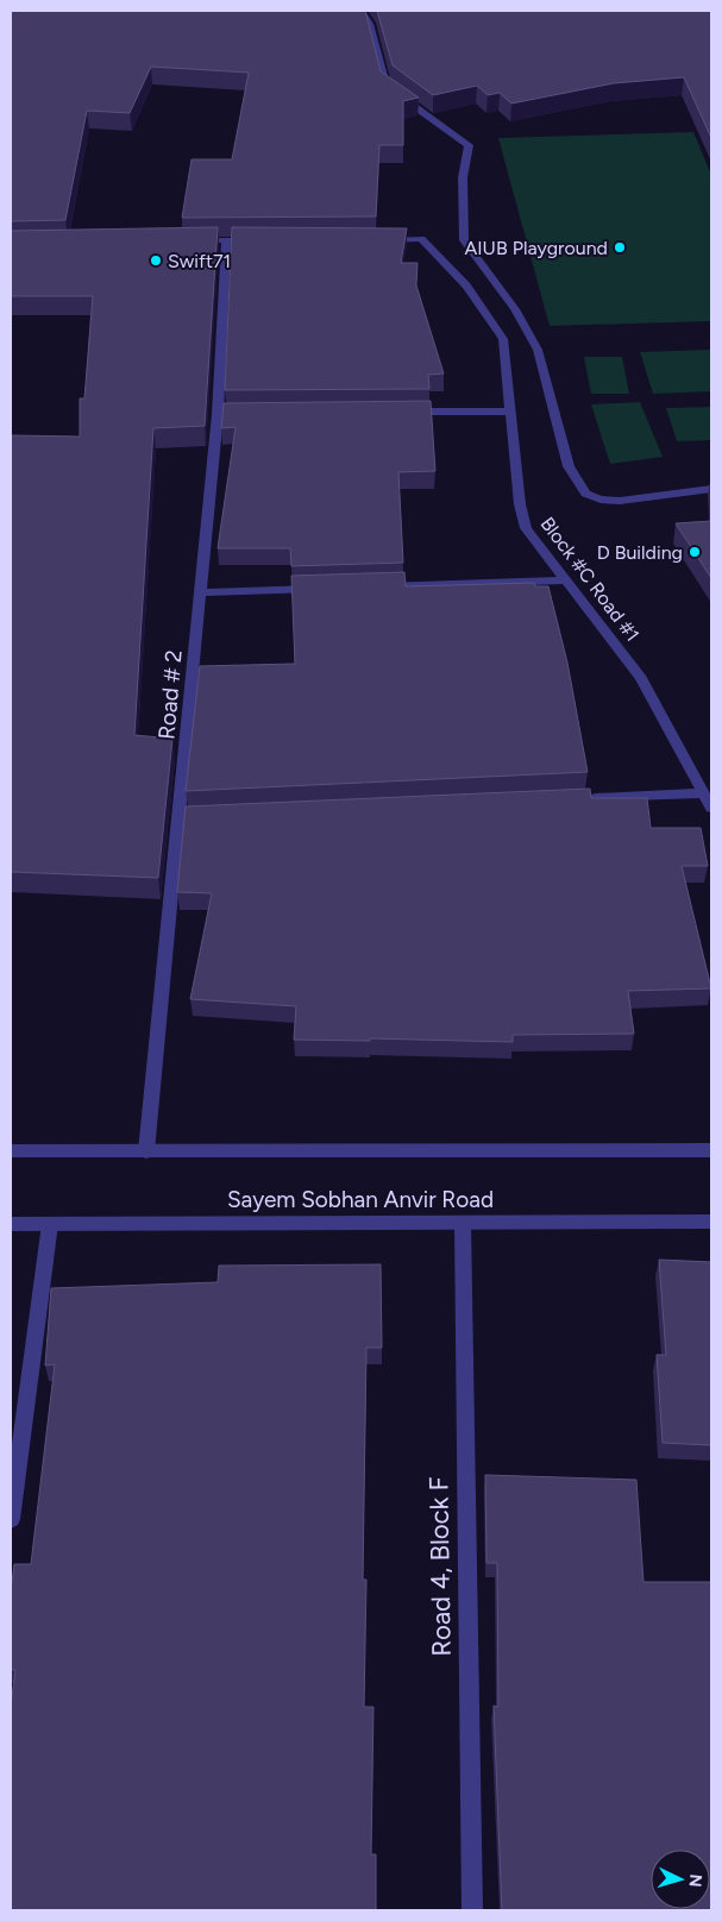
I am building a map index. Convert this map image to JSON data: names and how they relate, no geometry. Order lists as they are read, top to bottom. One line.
{"streets":{"street":["Block #C Road #1","Road # 2","Sayem Sobhan Anvir Road","Road 4, Block F"]},"crossings":[["Sayem Sobhan Anvir Road","Road 4, Block F"]],"places":["AIUB Playground","Swift71","D Building"],"north":"right"}
